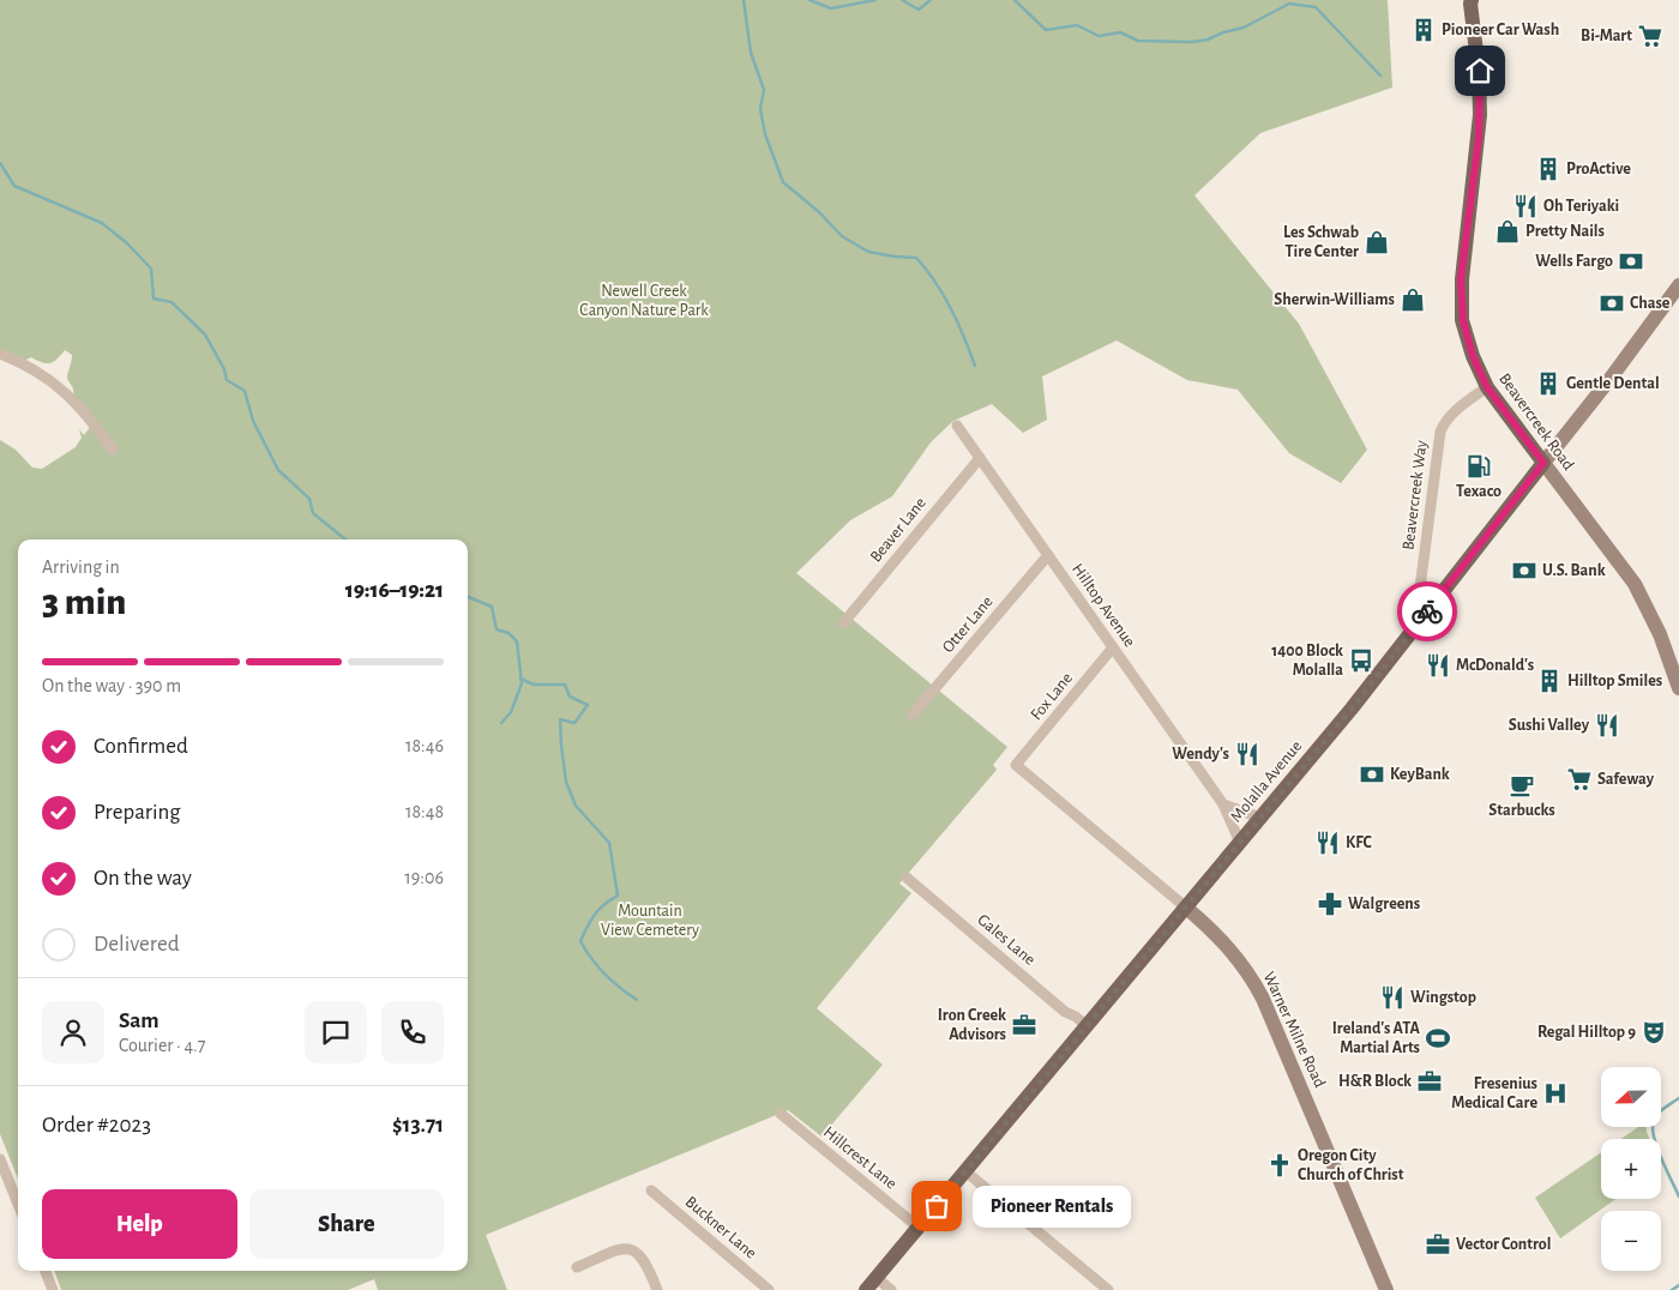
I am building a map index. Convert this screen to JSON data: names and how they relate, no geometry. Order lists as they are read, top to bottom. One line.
{"streets":{"main road":["Beavercreek Road","Molalla Avenue","Warner Milne Road"],"street":["Beavercreek Way","Beaver Lane","Hilltop Avenue","Otter Lane","Fox Lane","Gales Lane","Hillcrest Lane","Buckner Lane"]},"crossings":[["Beavercreek Road","Beavercreek Way"],["Beavercreek Road","Molalla Avenue"],["Beavercreek Way","Molalla Avenue"],["Beaver Lane","Hilltop Avenue"],["Hilltop Avenue","Otter Lane"],["Hilltop Avenue","Fox Lane"],["Hilltop Avenue","Molalla Avenue"],["Fox Lane","Warner Milne Road"],["Molalla Avenue","Gales Lane"],["Molalla Avenue","Warner Milne Road"],["Molalla Avenue","Hillcrest Lane"]],"parks":["Newell Creek Canyon Nature Park","Mountain View Cemetery"],"places":{"building":["Pioneer Car Wash","ProActive","Gentle Dental","Hilltop Smiles"],"supermarket":["Bi-Mart","Safeway"],"restaurant":["Oh Teriyaki","McDonald's","Sushi Valley","Wendy's","KFC","Wingstop"],"shop":["Pretty Nails","Les Schwab Tire Center","Sherwin-Williams"],"bank":["Wells Fargo","Chase","U.S. Bank","KeyBank"],"fuel station":["Texaco"],"bus stop":["1400 Block Molalla"],"cafe":["Starbucks"],"pharmacy":["Walgreens"],"office":["Iron Creek Advisors","H&R Block","Vector Control"],"theatre":["Regal Hilltop 9"],"sports":["Ireland's ATA Martial Arts"],"hospital":["Fresenius Medical Care"],"church":["Oregon City Church of Christ"],"other":["Pioneer Rentals"]},"north":"left","page":{"heading":["3 min","Arriving in","19:16–19:21"],"panel":["Sam","Courier · 4.7","Order #2023","$13.71"],"bar":"On the way · 390 m","list":[["Confirmed","18:46"],["Preparing","18:48"],["On the way","19:06"],"Delivered"],"map_buttons":["+","−"],"buttons":["Help","Share"],"bubble":"Pioneer Rentals"}}
